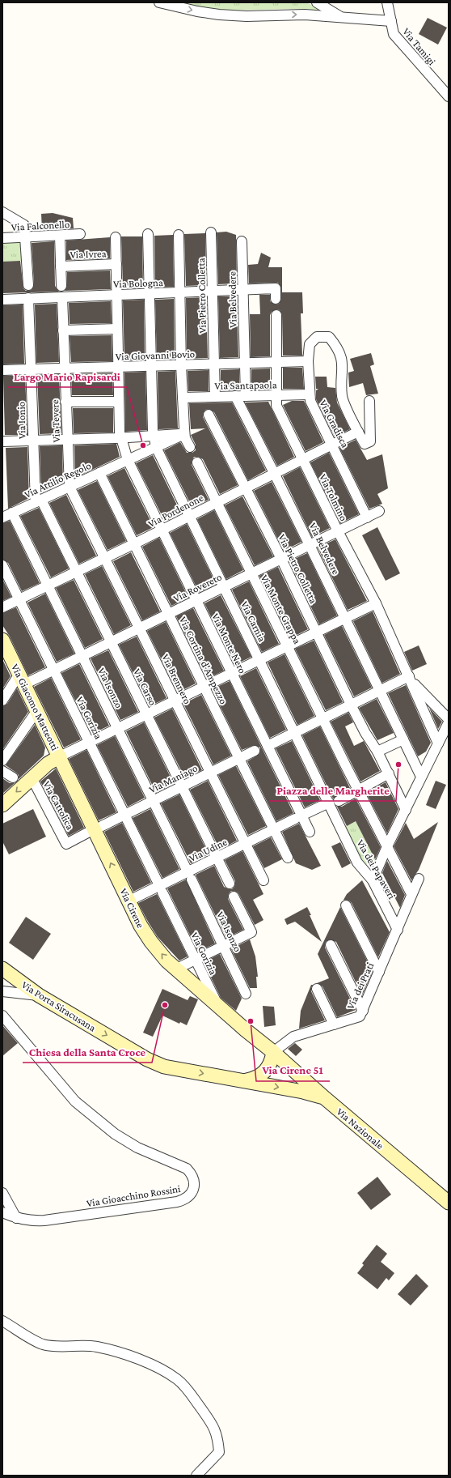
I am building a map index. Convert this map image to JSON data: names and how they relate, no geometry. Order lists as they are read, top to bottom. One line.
{"streets":{"main road":["Via Giacomo Matteotti","Via Cirene","Via Porta Siracusana","Via Nazionale"],"street":["Via Tamigi","Via Falconello","Via Ivrea","Via Bologna","Via Pietro Colletta","Via Belvedere","Via Giovanni Bovio","Via Santapaola","Via Ionio","Via Tevere","Via Gradisca","Via Attilio Regolo","Via Tolmino","Via Pordenone","Via Rovereto","Via Monte Grappa","Via Carnia","Via Monte Nero","Via Cortina d'Ampezzo","Via Brennero","Via Carso","Via Isonzo","Via Gorizia","Via Maniago","Via Cattolica","Via Udine","Via dei Papaveri","Via dei Prati","Via Gioacchino Rossini"]},"crossings":[["Via Ivrea","Via Monte Nero"],["Via Bologna","Via Pietro Colletta"],["Via Bologna","Via Belvedere"],["Via Bologna","Via Ionio"],["Via Bologna","Via Tevere"],["Via Bologna","Via Carnia"],["Via Bologna","Via Monte Nero"],["Via Pietro Colletta","Via Giovanni Bovio"],["Via Pietro Colletta","Via Santapaola"],["Via Pietro Colletta","Via Pordenone"],["Via Pietro Colletta","Via Rovereto"],["Via Pietro Colletta","Via Udine"],["Via Belvedere","Via Giovanni Bovio"],["Via Belvedere","Via Santapaola"],["Via Belvedere","Via Pordenone"],["Via Belvedere","Via Rovereto"],["Via Giovanni Bovio","Via Ionio"],["Via Giovanni Bovio","Via Tevere"],["Via Giovanni Bovio","Via Gradisca"],["Via Giovanni Bovio","Via Tolmino"],["Via Giovanni Bovio","Via Carnia"],["Via Giovanni Bovio","Via Monte Nero"],["Via Santapaola","Via Gradisca"],["Via Santapaola","Via Tolmino"],["Via Ionio","Via Attilio Regolo"],["Via Ionio","Via Carso"],["Via Tevere","Via Attilio Regolo"],["Via Tevere","Via Brennero"],["Via Gradisca","Via Pordenone"],["Via Gradisca","Via Rovereto"],["Via Attilio Regolo","Via Carnia"],["Via Attilio Regolo","Via Monte Nero"],["Via Attilio Regolo","Via Cortina d'Ampezzo"],["Via Attilio Regolo","Via Brennero"],["Via Attilio Regolo","Via Carso"],["Via Attilio Regolo","Via Isonzo"],["Via Tolmino","Via Pordenone"],["Via Tolmino","Via Rovereto"],["Via Pordenone","Via Monte Grappa"],["Via Pordenone","Via Carnia"],["Via Pordenone","Via Monte Nero"],["Via Pordenone","Via Cortina d'Ampezzo"],["Via Pordenone","Via Brennero"],["Via Pordenone","Via Carso"],["Via Pordenone","Via Isonzo"],["Via Pordenone","Via Gorizia"],["Via Rovereto","Via Monte Grappa"],["Via Rovereto","Via Carnia"],["Via Rovereto","Via Monte Nero"],["Via Rovereto","Via Cortina d'Ampezzo"],["Via Rovereto","Via Brennero"],["Via Rovereto","Via Carso"],["Via Rovereto","Via Isonzo"],["Via Rovereto","Via Giacomo Matteotti"],["Via Rovereto","Via Gorizia"],["Via Monte Grappa","Via Udine"],["Via Monte Grappa","Via dei Prati"],["Via Carnia","Via Udine"],["Via Carnia","Via dei Papaveri"],["Via Monte Nero","Via Udine"],["Via Cortina d'Ampezzo","Via Maniago"],["Via Cortina d'Ampezzo","Via Udine"],["Via Brennero","Via Maniago"],["Via Brennero","Via Udine"],["Via Carso","Via Maniago"],["Via Carso","Via Udine"],["Via Isonzo","Via Maniago"],["Via Isonzo","Via Udine"],["Via Giacomo Matteotti","Via Cirene"],["Via Gorizia","Via Maniago"],["Via Gorizia","Via Cirene"],["Via Maniago","Via Cattolica"],["Via Maniago","Via Cirene"],["Via Udine","Via dei Papaveri"],["Via Udine","Via Cirene"],["Via dei Papaveri","Via dei Prati"],["Via Cirene","Via dei Prati"],["Via Cirene","Via Nazionale"],["Via dei Prati","Via Nazionale"],["Via Porta Siracusana","Via Nazionale"]],"one_way":["Via Cirene","Via Porta Siracusana"],"places":["Largo Mario Rapisardi","Piazza delle Margherite","Chiesa della Santa Croce","Via Cirene 51"]}
